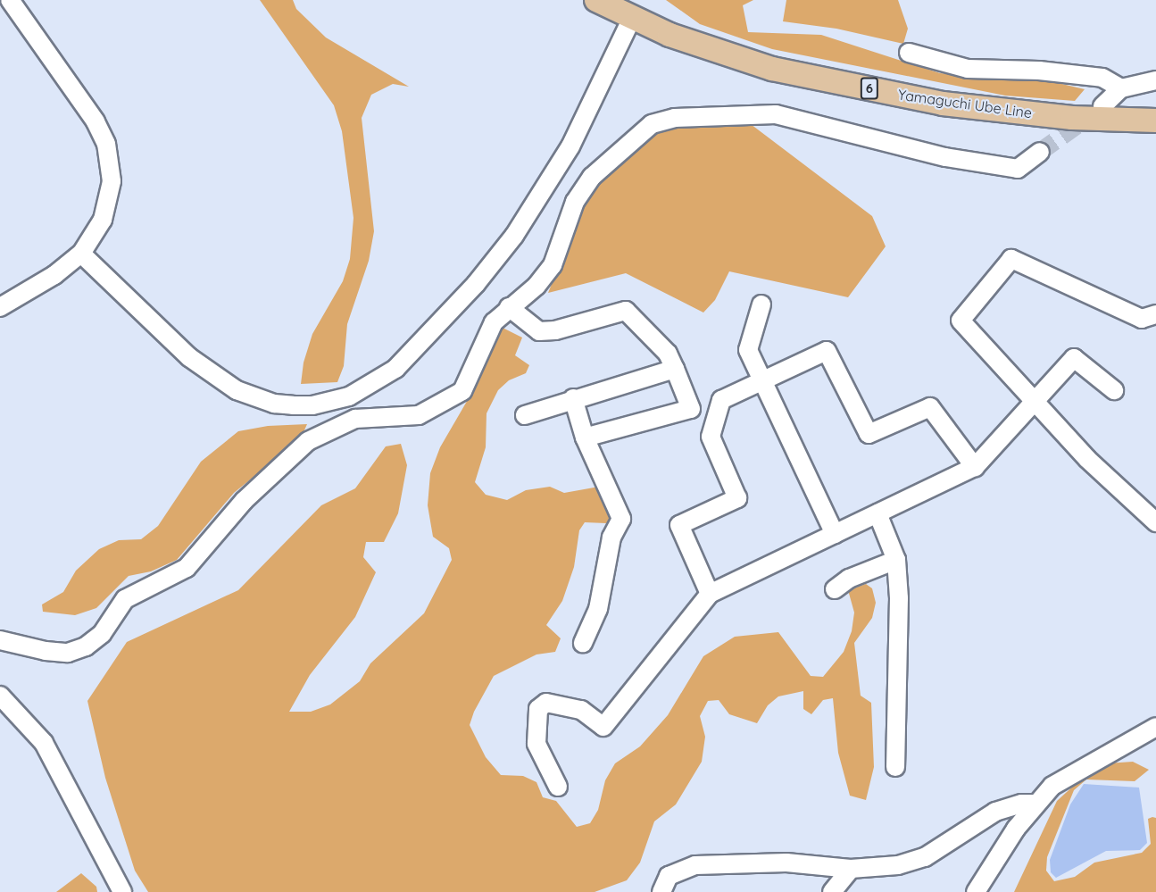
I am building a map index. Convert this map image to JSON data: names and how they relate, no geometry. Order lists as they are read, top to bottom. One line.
{"streets":{"main road":["6","Yamaguchi Ube Line"]}}
